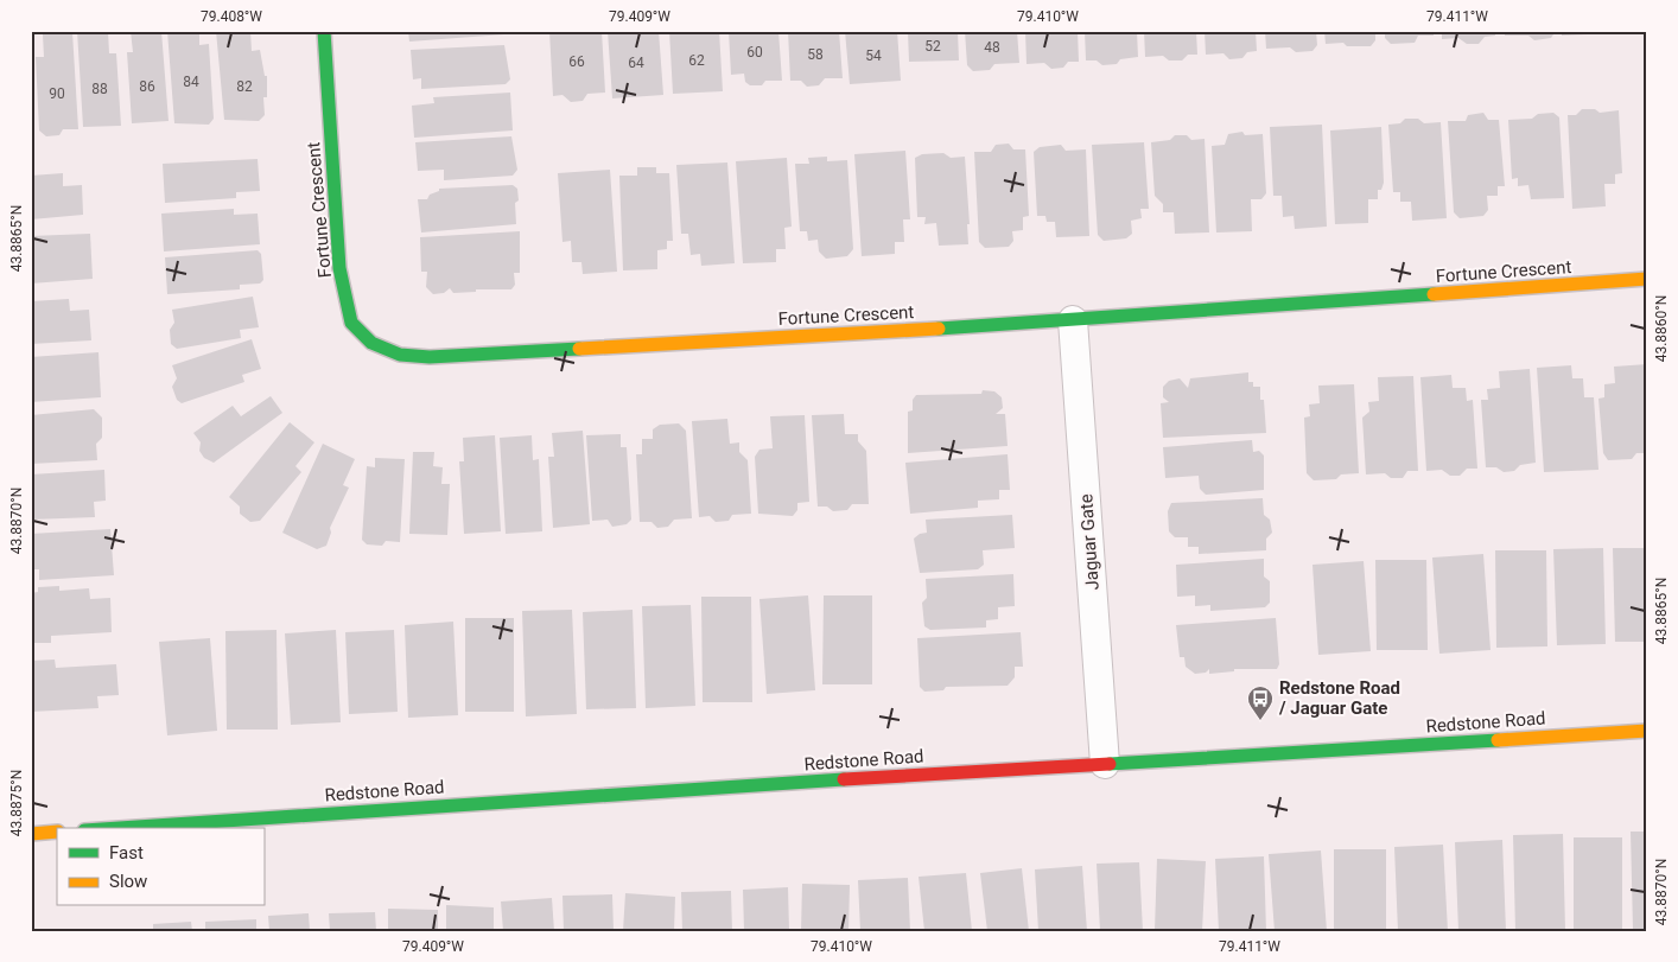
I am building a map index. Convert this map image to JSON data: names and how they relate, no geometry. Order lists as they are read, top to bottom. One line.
{"streets":{"street":["Fortune Crescent","Jaguar Gate","Redstone Road"]},"crossings":[["Fortune Crescent","Jaguar Gate"],["Jaguar Gate","Redstone Road"]],"places":{"bus stop":["Redstone Road / Jaguar Gate"]},"house_numbers":["52","48","60","58","54","62","66","64","84","86","82","88","90"],"legend":["Fast","Slow"],"coordinates":["79.408°W","79.409°W","79.410°W","79.411°W","43.8865°N","43.8860°N","43.8870°N","43.8875°N"]}
